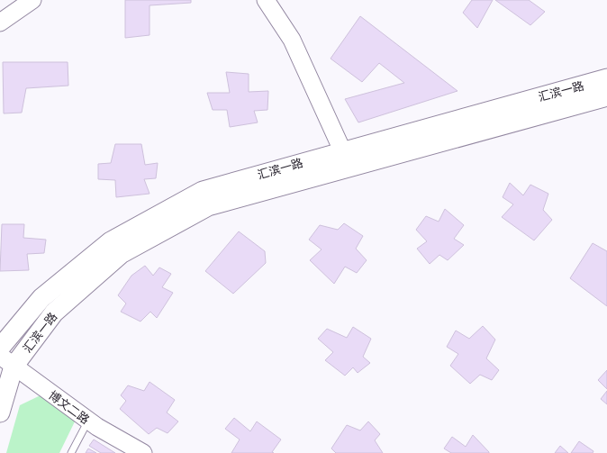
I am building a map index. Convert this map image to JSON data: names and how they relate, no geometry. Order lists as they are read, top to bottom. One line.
{"streets":{"main road":["汇滨一路"],"street":["博文二路"]},"crossings":[["汇滨一路","博文二路"]]}
